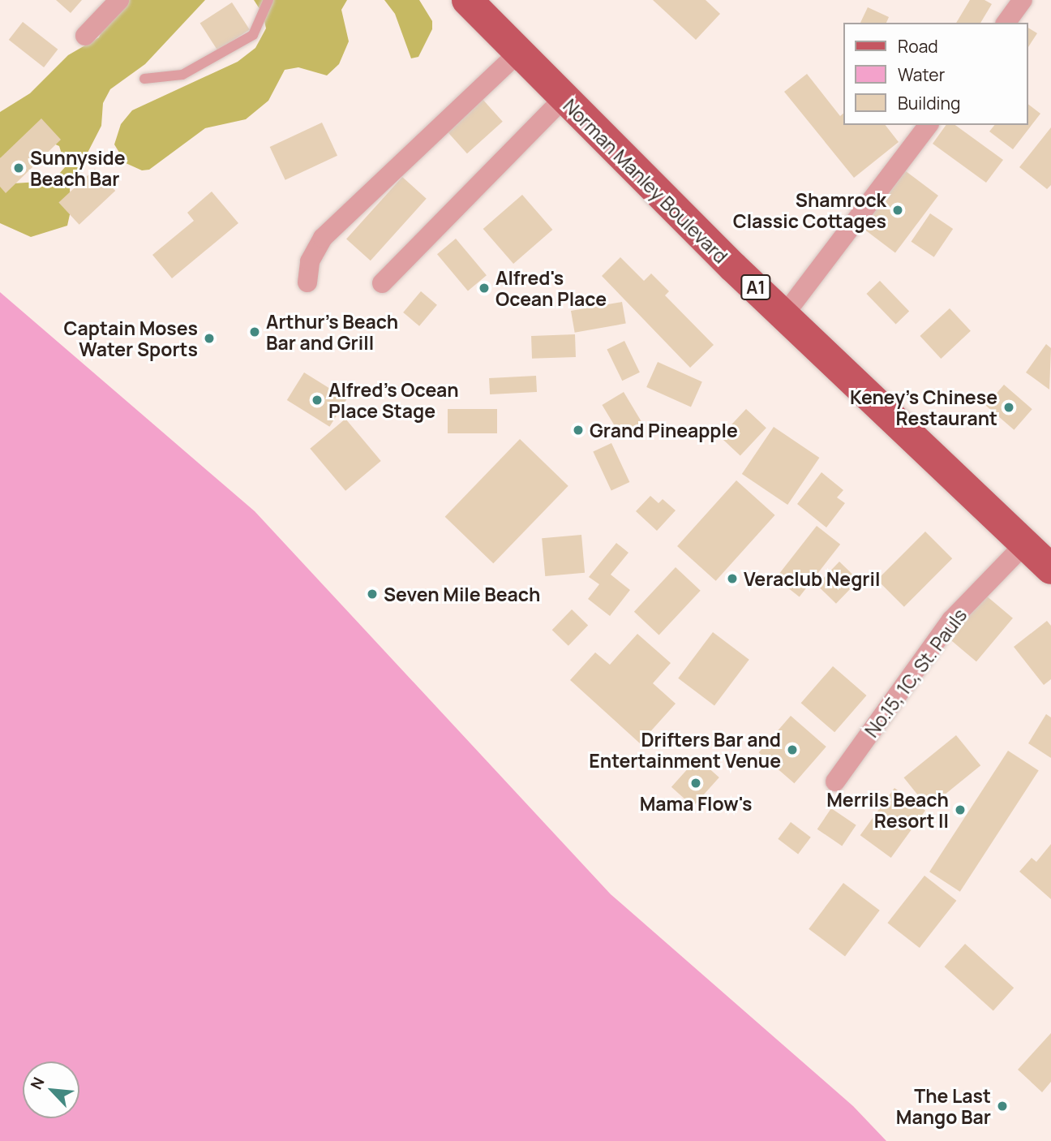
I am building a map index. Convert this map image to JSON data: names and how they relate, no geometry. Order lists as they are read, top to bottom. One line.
{"streets":{"main road":["Norman Manley Boulevard","A1"],"street":["No.15, 1C, St. Pauls"]},"crossings":[["Norman Manley Boulevard","No.15, 1C, St. Pauls"]],"places":["Sunnyside Beach Bar","Shamrock Classic Cottages","Alfred's Ocean Place","Arthur's Beach Bar and Grill","Captain Moses Water Sports","Alfred's Ocean Place Stage","Keney's Chinese Restaurant","Grand Pineapple","Veraclub Negril","Seven Mile Beach","Drifters Bar and Entertainment Venue","Mama Flow's","Merrils Beach Resort II","The Last Mango Bar"],"legend":["Road","Water","Building"],"north":"top left"}
